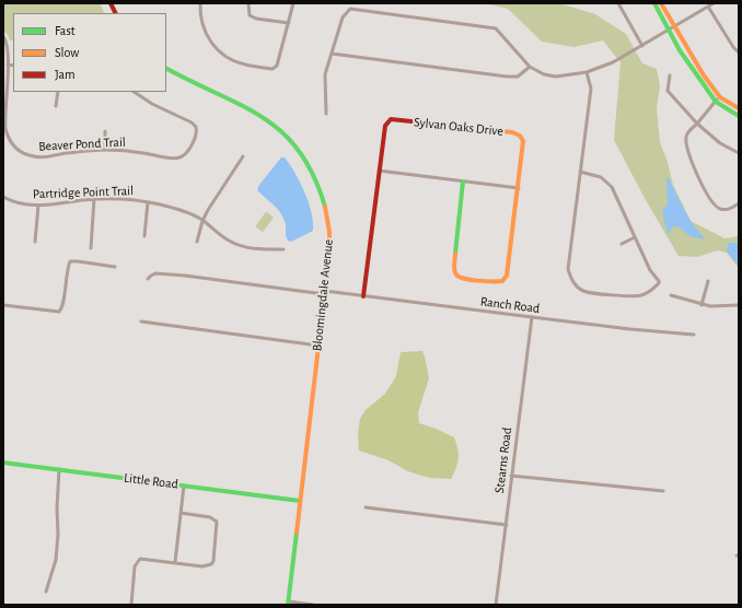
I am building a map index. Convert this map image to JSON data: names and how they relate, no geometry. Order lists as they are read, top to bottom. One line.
{"streets":{"street":["Sylvan Oaks Drive","Beaver Pond Trail","Partridge Point Trail","Bloomingdale Avenue","Ranch Road","Stearns Road","Little Road"]},"crossings":[["Sylvan Oaks Drive","Ranch Road"],["Bloomingdale Avenue","Ranch Road"],["Bloomingdale Avenue","Little Road"],["Ranch Road","Stearns Road"]],"legend":["Fast","Slow","Jam"]}
